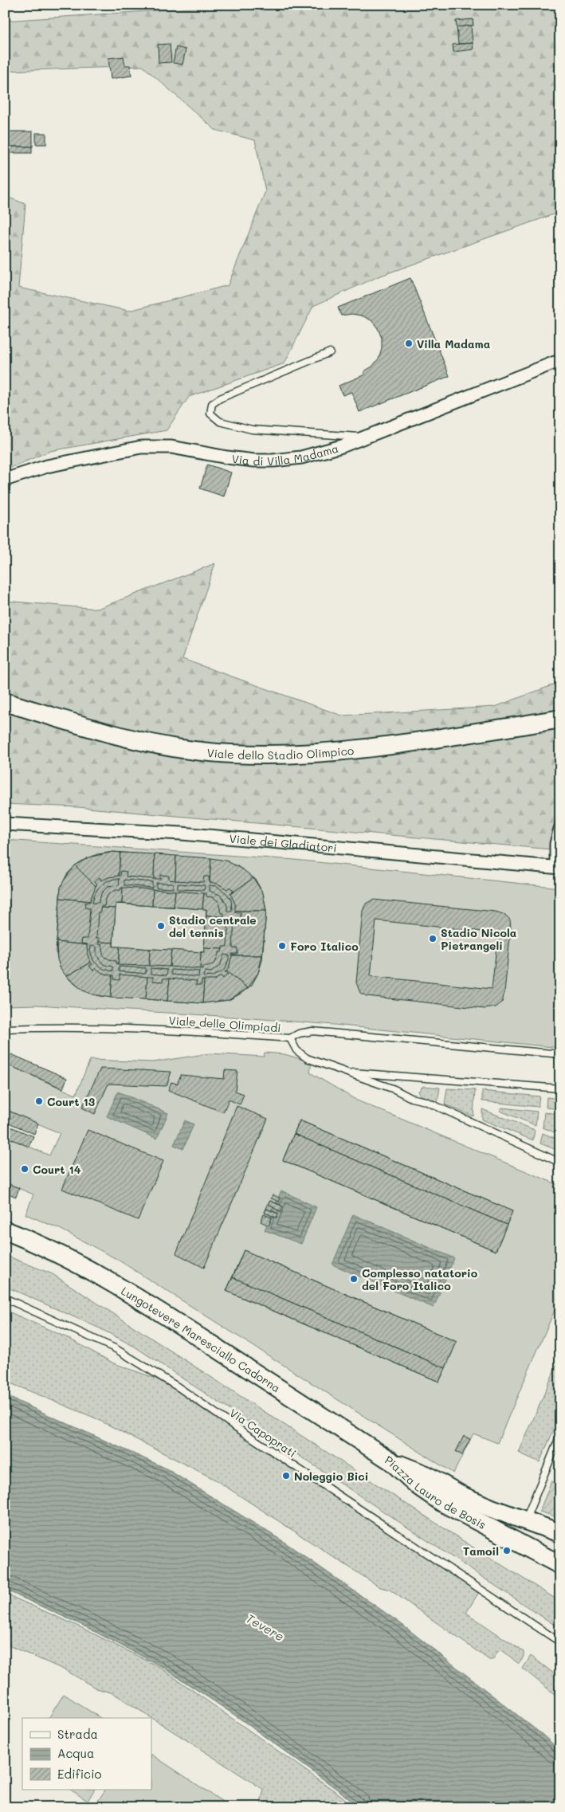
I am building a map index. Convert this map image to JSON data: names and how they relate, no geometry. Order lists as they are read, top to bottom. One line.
{"streets":{"main road":["Viale dello Stadio Olimpico","Lungotevere Maresciallo Cadorna","Piazza Lauro de Bosis"],"street":["Via di Villa Madama","Viale dei Gladiatori"],"lane":["Viale delle Olimpiadi","Via Capoprati"]},"crossings":[["Lungotevere Maresciallo Cadorna","Piazza Lauro de Bosis"]],"water":["Tevere"],"places":["Villa Madama","Stadio centrale del tennis","Stadio Nicola Pietrangeli","Foro Italico","Court 13","Court 14","Complesso natatorio del Foro Italico","Noleggio Bici","Tamoil"],"legend":["Strada","Acqua","Edificio"]}
